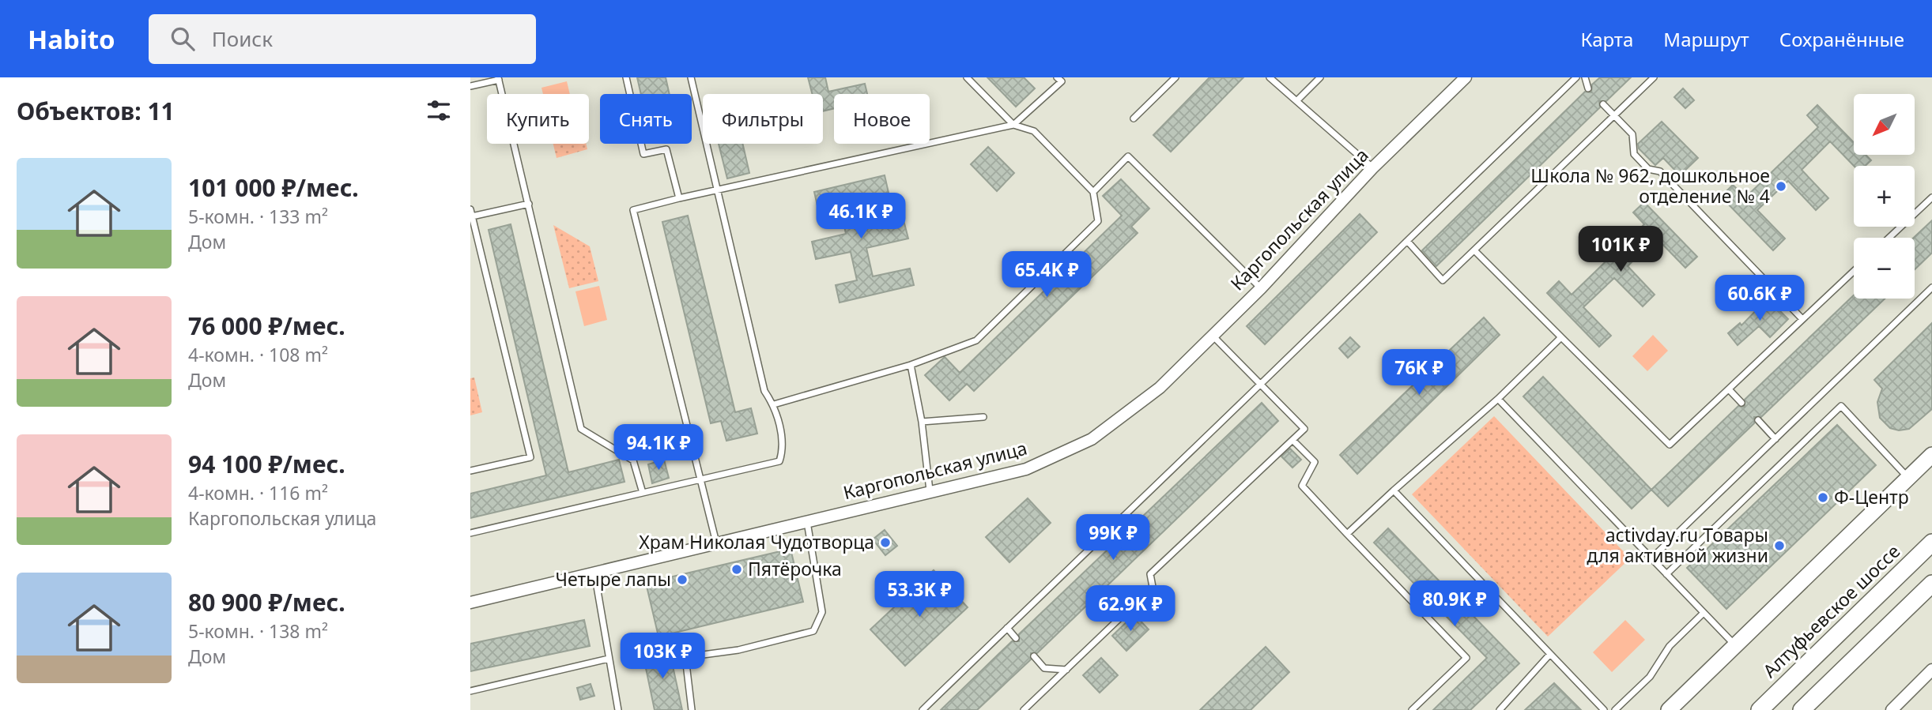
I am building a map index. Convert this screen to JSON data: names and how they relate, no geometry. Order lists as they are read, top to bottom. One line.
{"streets":{"main road":["Алтуфьевское шоссе"],"street":["Каргопольская улица"]},"places":["Школа № 962, дошкольное отделение № 4","Ф-Центр","Храм Николая Чудотворца","activday.ru Товары для активной жизни","Пятёрочка","Четыре лапы"],"north":"bottom left","page":{"header":"Habito","search":"Поиск","nav":["Карта","Маршрут","Сохранённые"],"heading":"Объектов: 11","map_buttons":["+","−"],"chip":["Купить","Снять","Фильтры","Новое"],"list":[{"name":"101 000 ₽/мес.","note":"5-комн. · 133 m² · Дом"},{"name":"76 000 ₽/мес.","note":"4-комн. · 108 m² · Дом"},{"name":"94 100 ₽/мес.","note":"4-комн. · 116 m² · Каргопольская улица"},{"name":"80 900 ₽/мес.","note":"5-комн. · 138 m² · Дом"}],"price":["46.1K ₽","101K ₽","65.4K ₽","60.6K ₽","76K ₽","94.1K ₽","99K ₽","53.3K ₽","80.9K ₽","62.9K ₽","103K ₽"]}}
